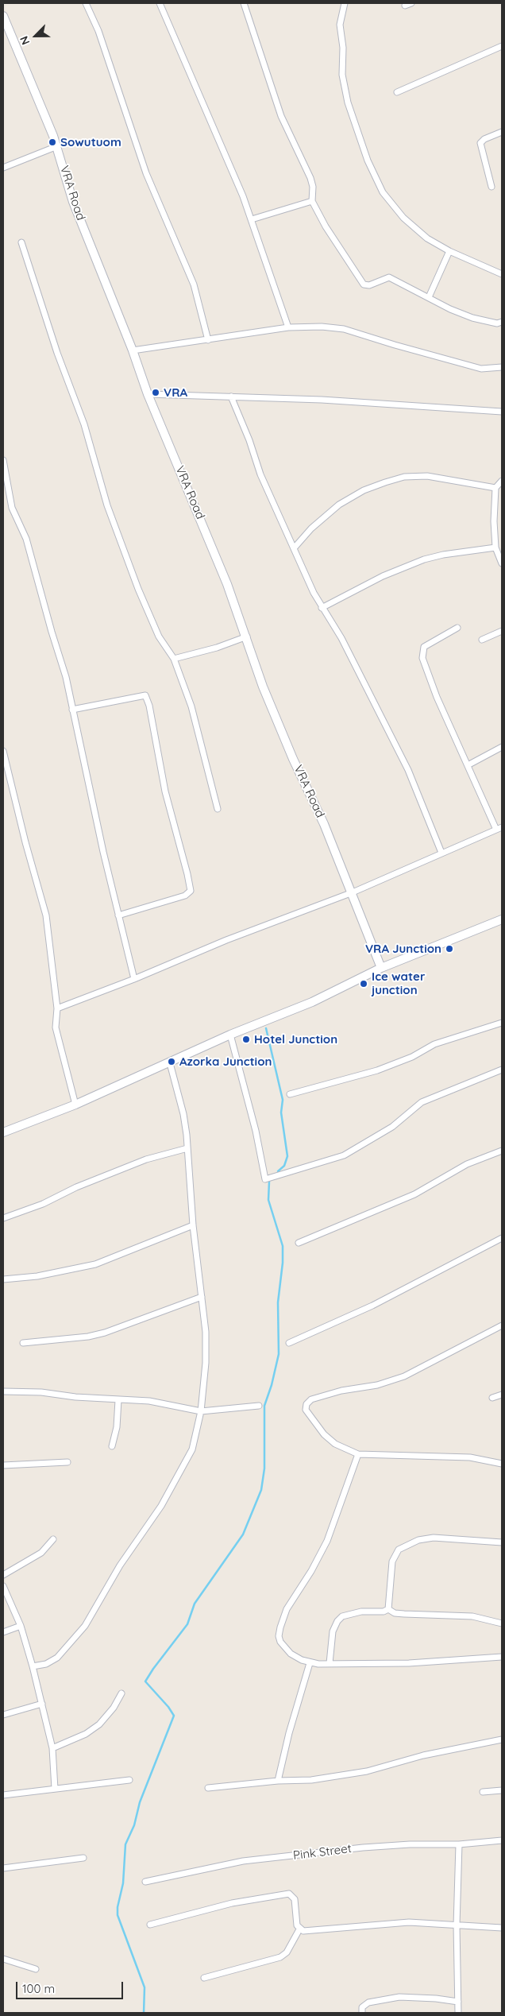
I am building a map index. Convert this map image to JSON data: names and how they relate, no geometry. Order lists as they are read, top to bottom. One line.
{"streets":{"street":["VRA Road","Pink Street"]},"places":["Sowutuom","VRA","VRA Junction","Ice water junction","Hotel Junction","Azorka Junction"],"scale_bar":"100 m","north":"bottom left"}
